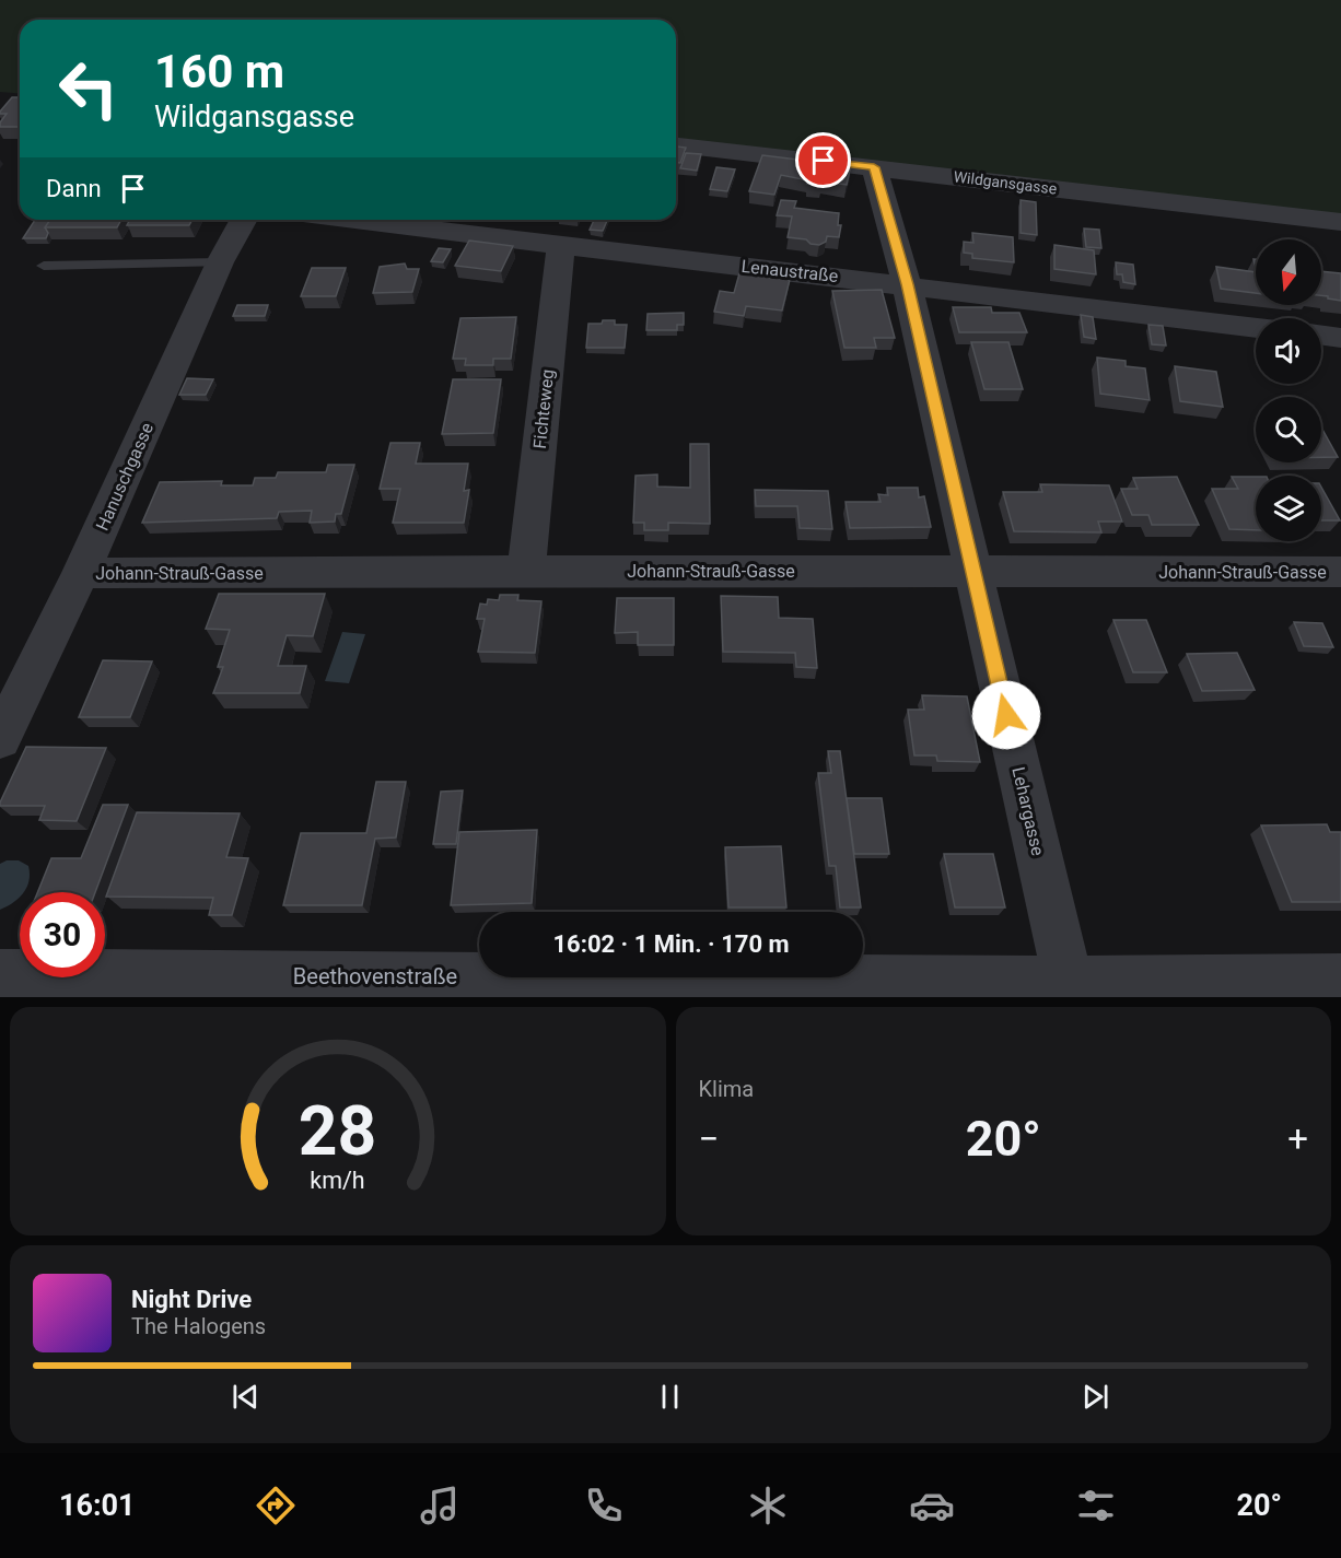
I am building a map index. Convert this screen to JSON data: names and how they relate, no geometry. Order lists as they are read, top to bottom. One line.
{"streets":{"street":["Wildgansgasse","Lenaustraße","Fichteweg","Hanuschgasse","Johann-Strauß-Gasse","Lehargasse","Beethovenstraße"]},"crossings":[["Wildgansgasse","Lehargasse"],["Lenaustraße","Fichteweg"],["Lenaustraße","Lehargasse"],["Fichteweg","Johann-Strauß-Gasse"],["Hanuschgasse","Johann-Strauß-Gasse"],["Johann-Strauß-Gasse","Lehargasse"],["Lehargasse","Beethovenstraße"]],"north":"bottom","page":{"turn":["160 m","Wildgansgasse"],"then":"Dann","limit":"30","trip":"16:02 · 1 Min. · 170 m","tile":"Klima","heat":["−","20°","+"],"song":["Night Drive","The Halogens"],"tabs":["16:01","20°"],"gauge":["28","km/h"]}}
